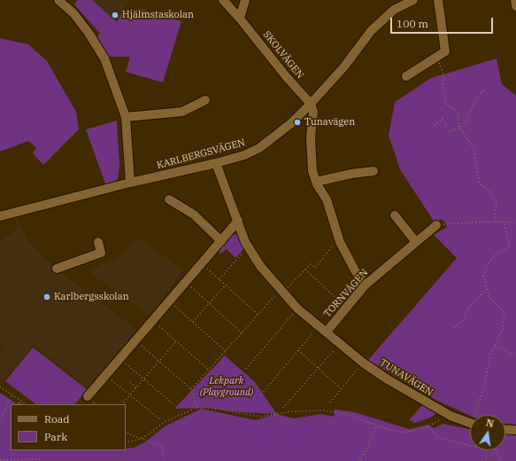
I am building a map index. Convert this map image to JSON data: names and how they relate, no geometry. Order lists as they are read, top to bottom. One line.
{"streets":{"street":["SKOLVÄGEN","KARLBERGSVÄGEN","TORNVÄGEN","TUNAVÄGEN"]},"crossings":[["SKOLVÄGEN","KARLBERGSVÄGEN"],["KARLBERGSVÄGEN","TUNAVÄGEN"],["TORNVÄGEN","TUNAVÄGEN"]],"parks":["Lekpark (Playground)"],"places":["Hjälmstaskolan","Tunavägen","Karlbergsskolan"],"legend":["Road","Park"],"scale_bar":"100 m","north":"top"}
